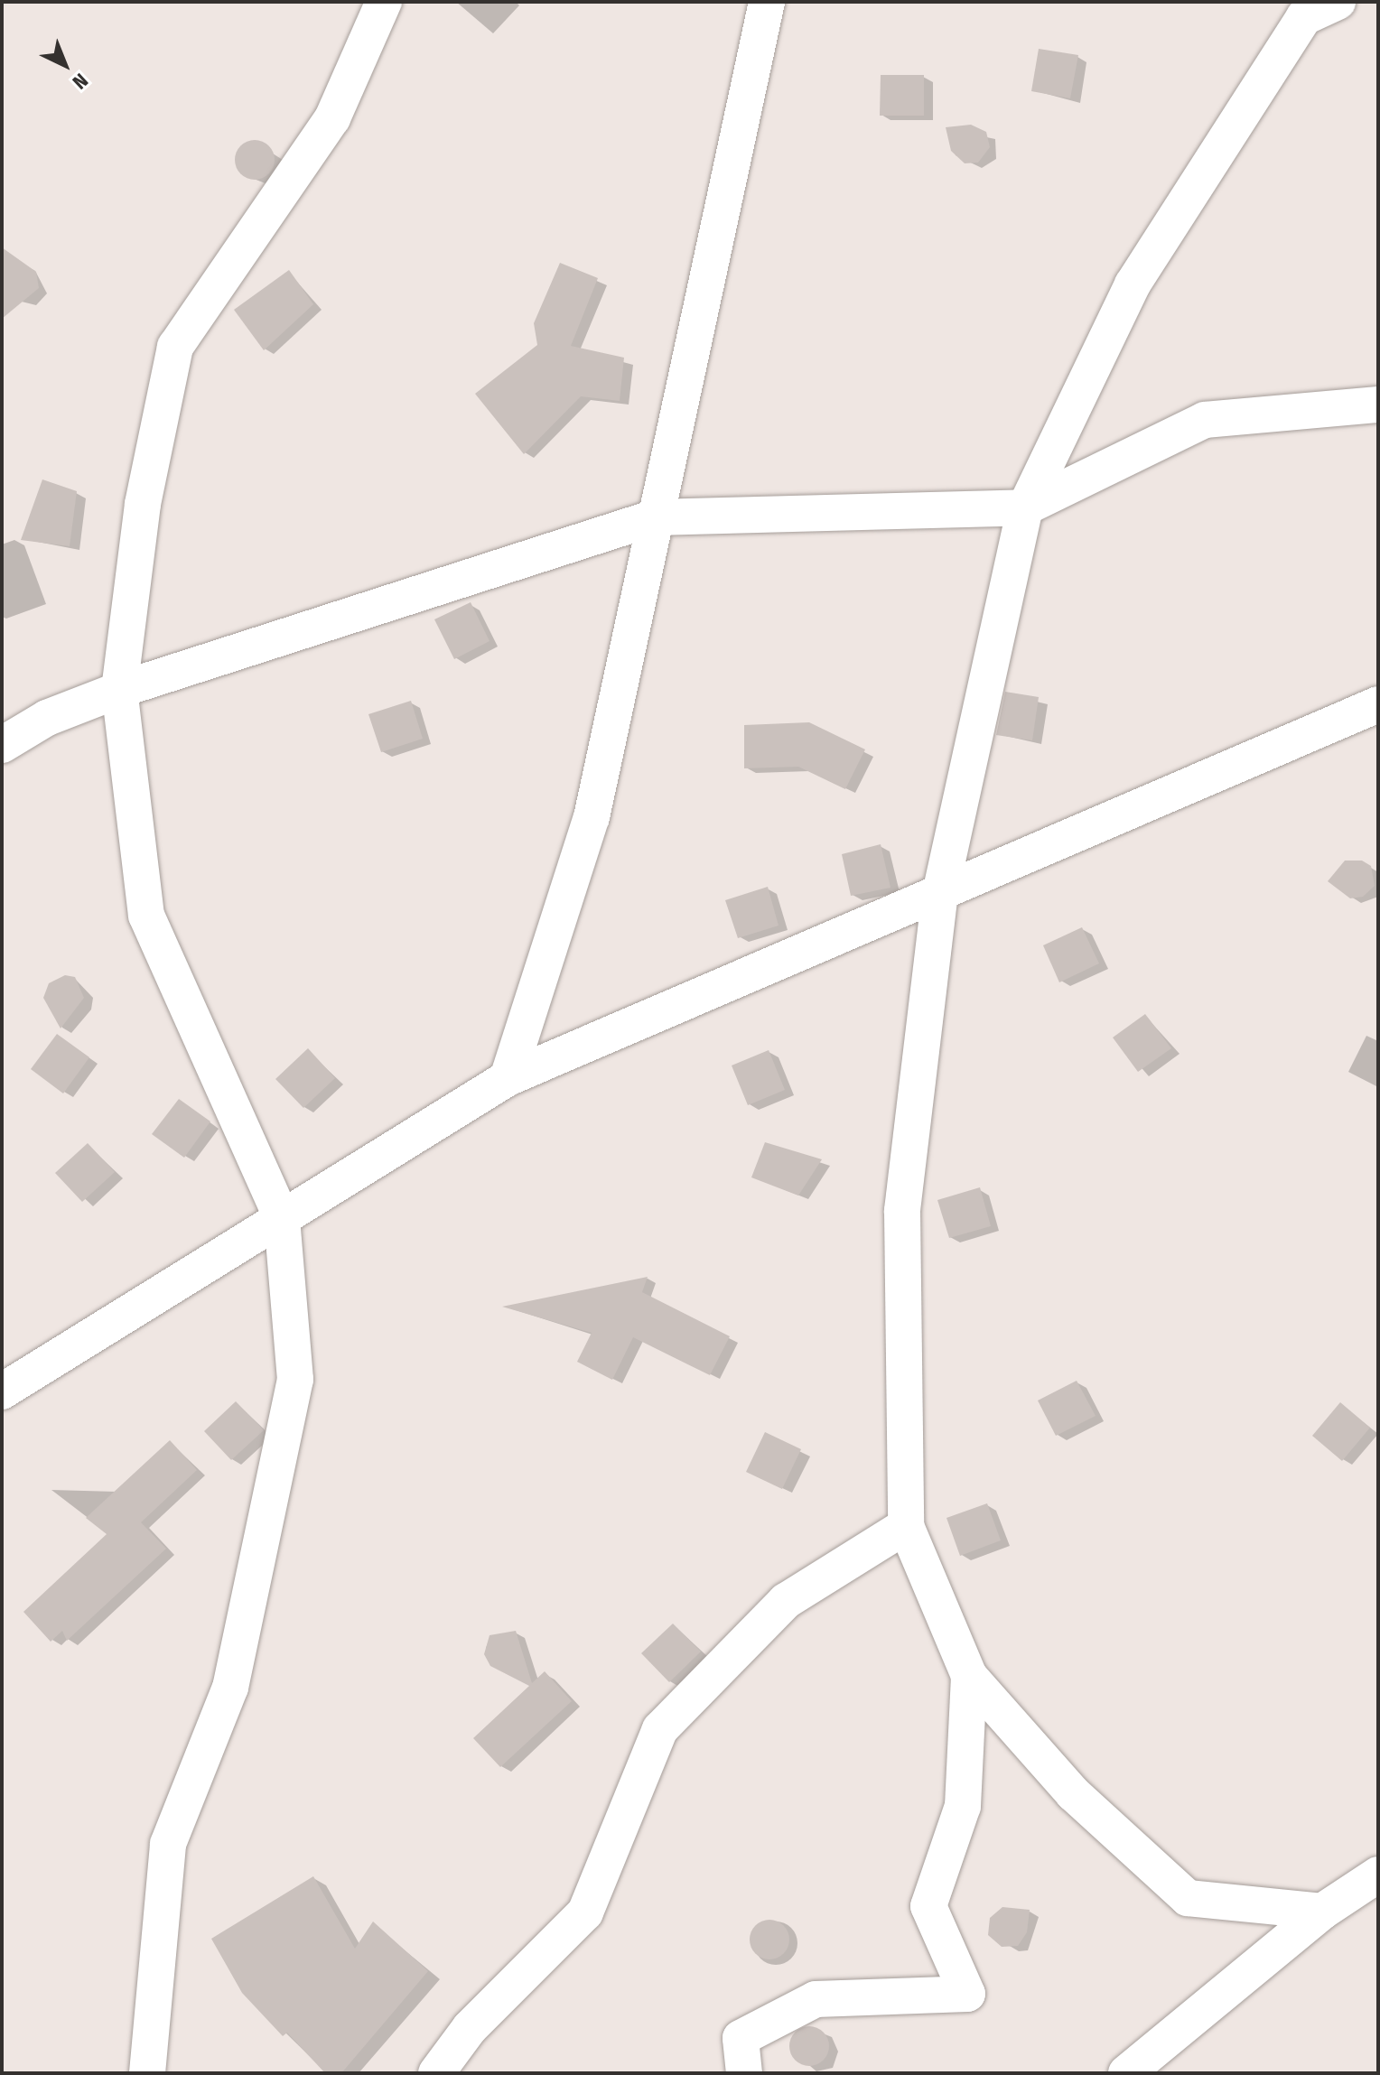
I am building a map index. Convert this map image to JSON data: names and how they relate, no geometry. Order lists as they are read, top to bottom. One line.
{"north":"bottom right"}
